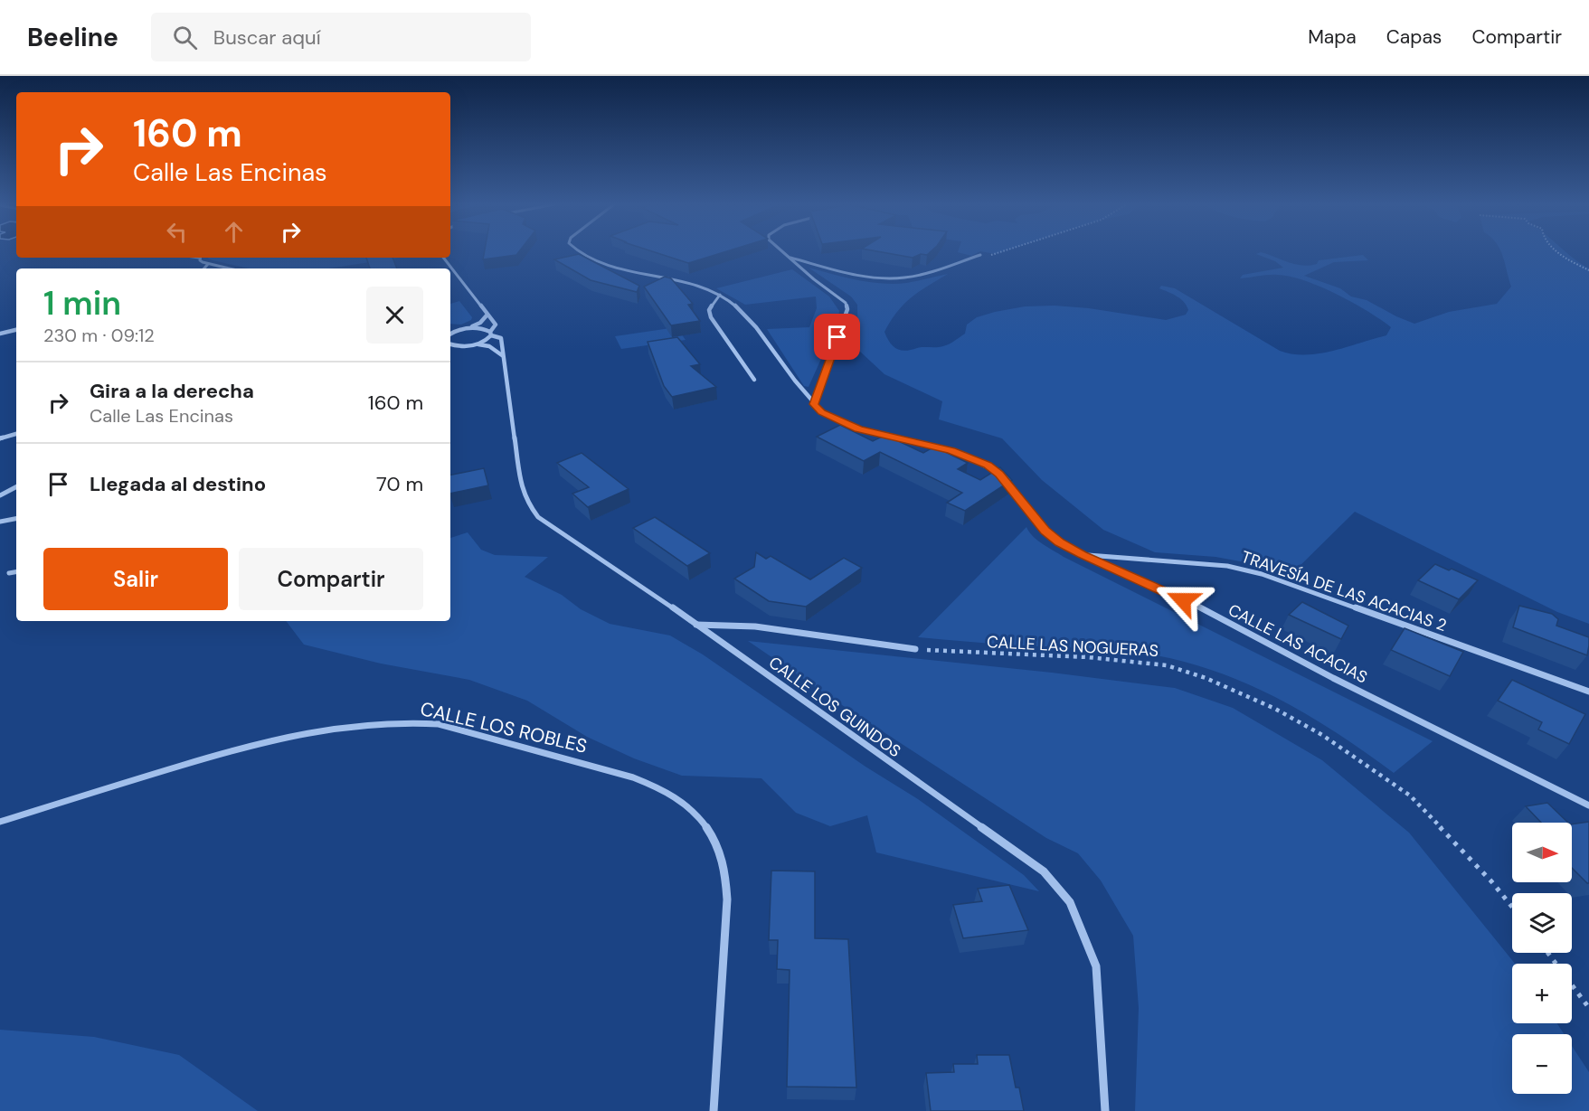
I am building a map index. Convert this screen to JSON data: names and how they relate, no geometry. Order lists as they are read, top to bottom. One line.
{"streets":{"street":["TRAVESÍA DE LAS ACACIAS 2","CALLE LAS ACACIAS","CALLE LOS GUINDOS","CALLE LOS ROBLES"],"path":["CALLE LAS NOGUERAS"]},"crossings":[["TRAVESÍA DE LAS ACACIAS 2","CALLE LAS ACACIAS"]],"north":"right","page":{"header":"Beeline","search":"Buscar aquí","nav":["Mapa","Capas","Compartir"],"turn":["160 m","Calle Las Encinas"],"heading":["1 min","230 m · 09:12"],"list":[{"name":"Gira a la derecha","note":"Calle Las Encinas","value":"160 m"},{"name":"Llegada al destino","value":"70 m"}],"buttons":["Salir","Compartir"],"map_buttons":["+","−"]}}
